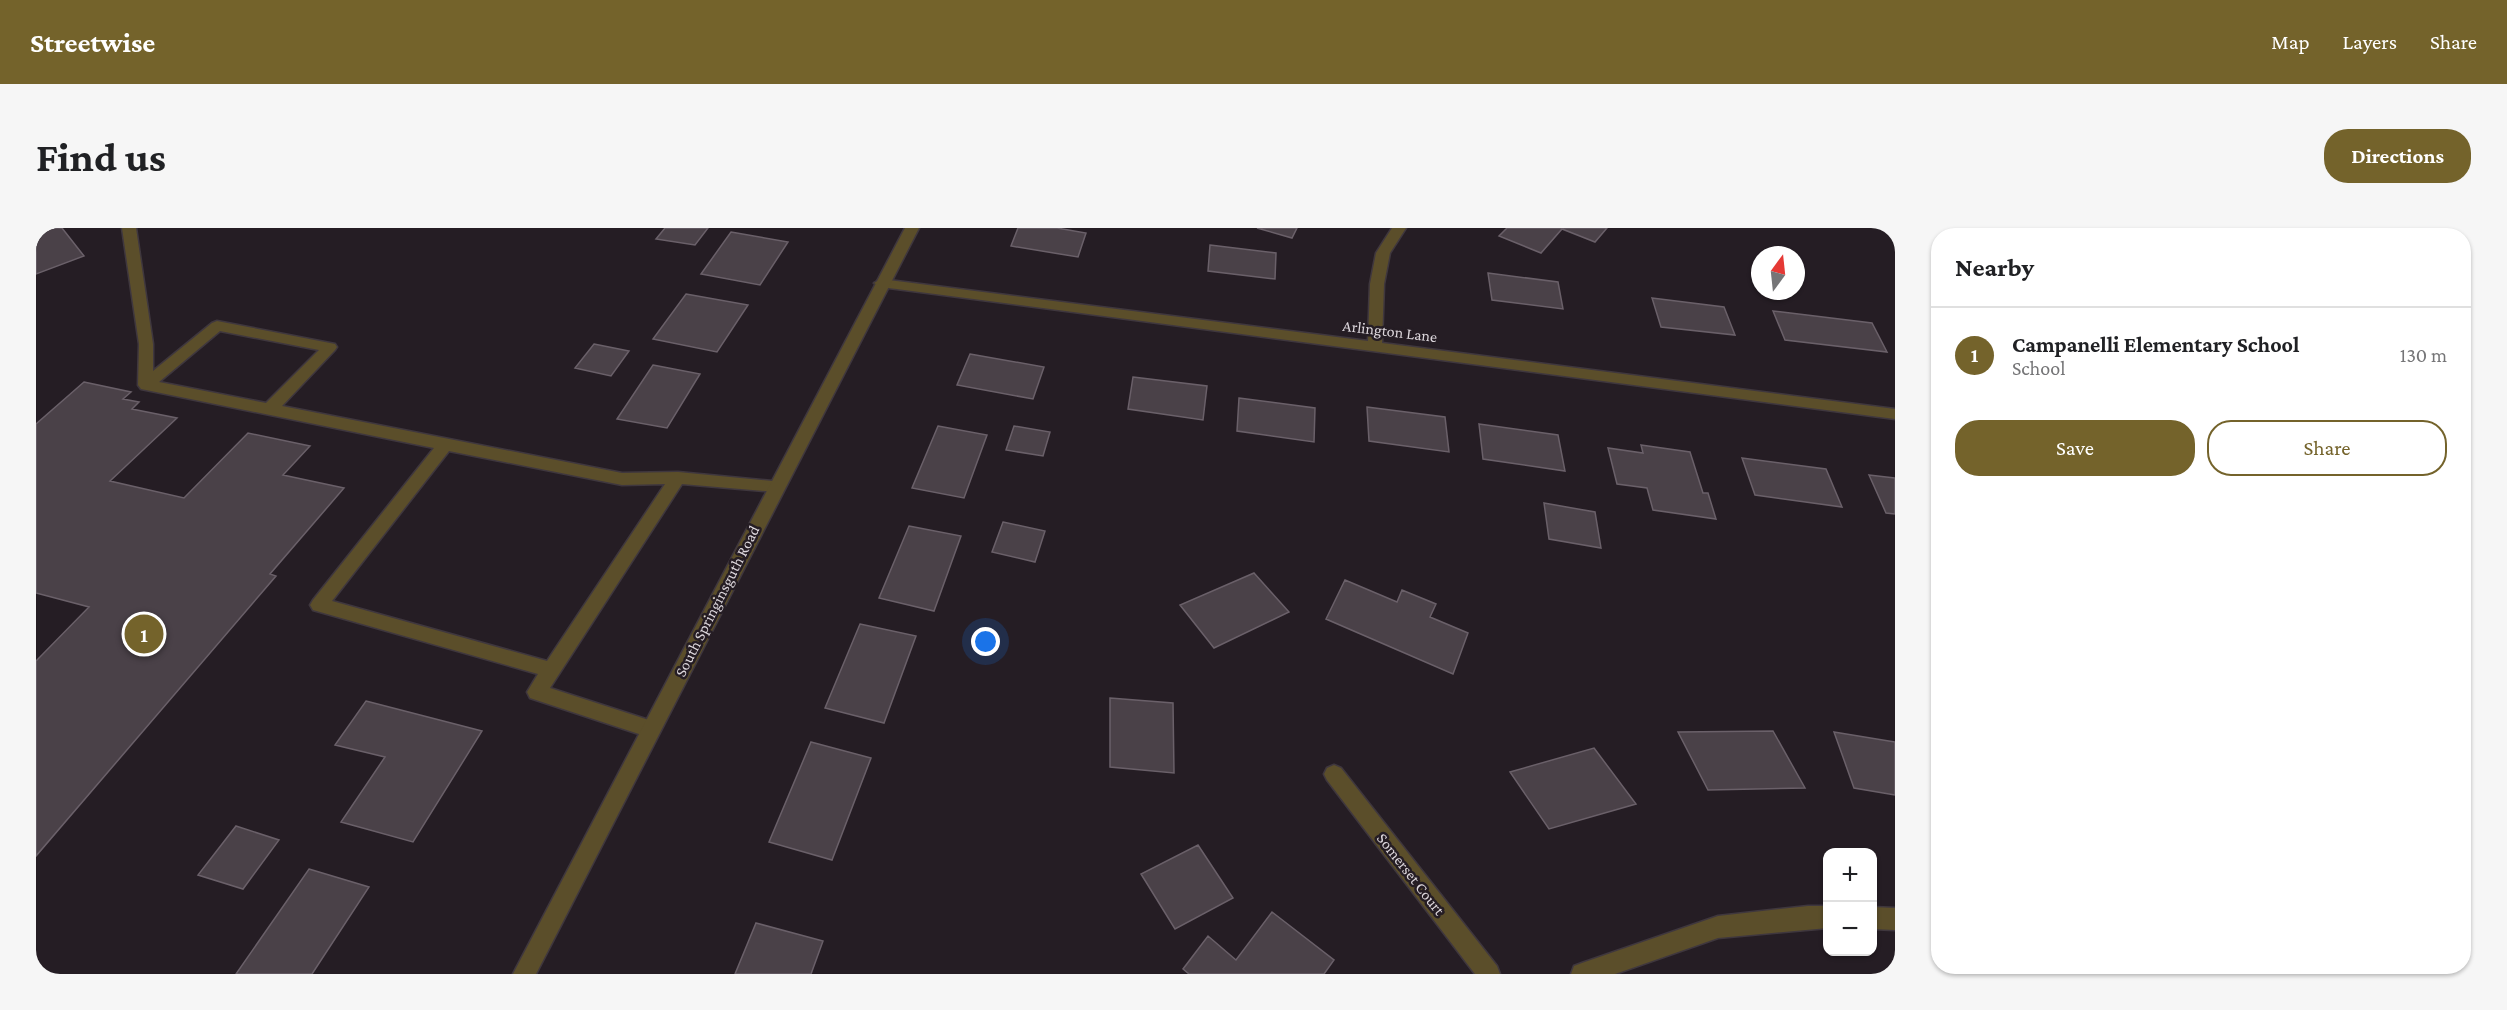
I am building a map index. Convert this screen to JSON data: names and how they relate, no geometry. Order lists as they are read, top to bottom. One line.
{"streets":{"street":["Arlington Lane","South Springinsguth Road","Somerset Court"]},"crossings":[["Arlington Lane","South Springinsguth Road"]],"north":"top","page":{"header":"Streetwise","nav":["Map","Layers","Share"],"buttons":["Directions",["Save","Share"]],"title":"Find us","heading":"Nearby","list":[{"mark":"1","name":"Campanelli Elementary School","note":"School","value":"130 m"}],"pins":"1","map_buttons":["+","−"]}}
